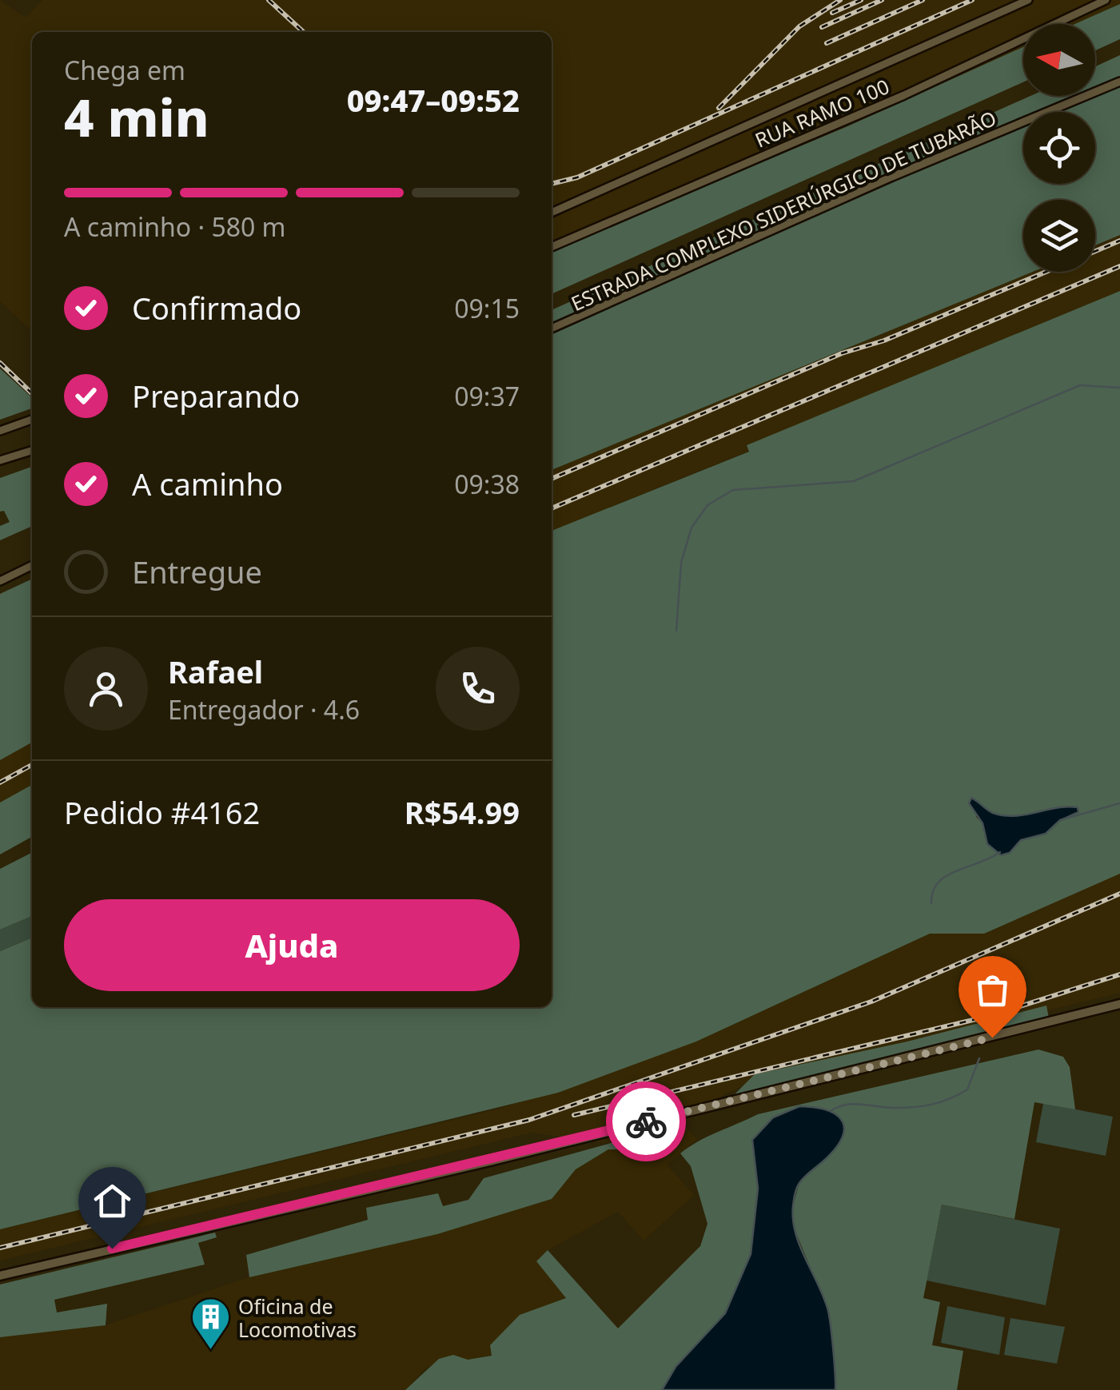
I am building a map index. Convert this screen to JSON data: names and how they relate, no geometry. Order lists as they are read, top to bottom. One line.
{"streets":{"street":["RUA RAMO 100","ESTRADA COMPLEXO SIDERÚRGICO DE TUBARÃO"]},"places":{"building":["Oficina de Locomotivas"]},"north":"left","page":{"heading":["4 min","Chega em","09:47–09:52"],"panel":["Rafael","Entregador · 4.6","Pedido #4162","R$54.99"],"bar":"A caminho · 580 m","list":[["Confirmado","09:15"],["Preparando","09:37"],["A caminho","09:38"],"Entregue"],"buttons":"Ajuda"}}
